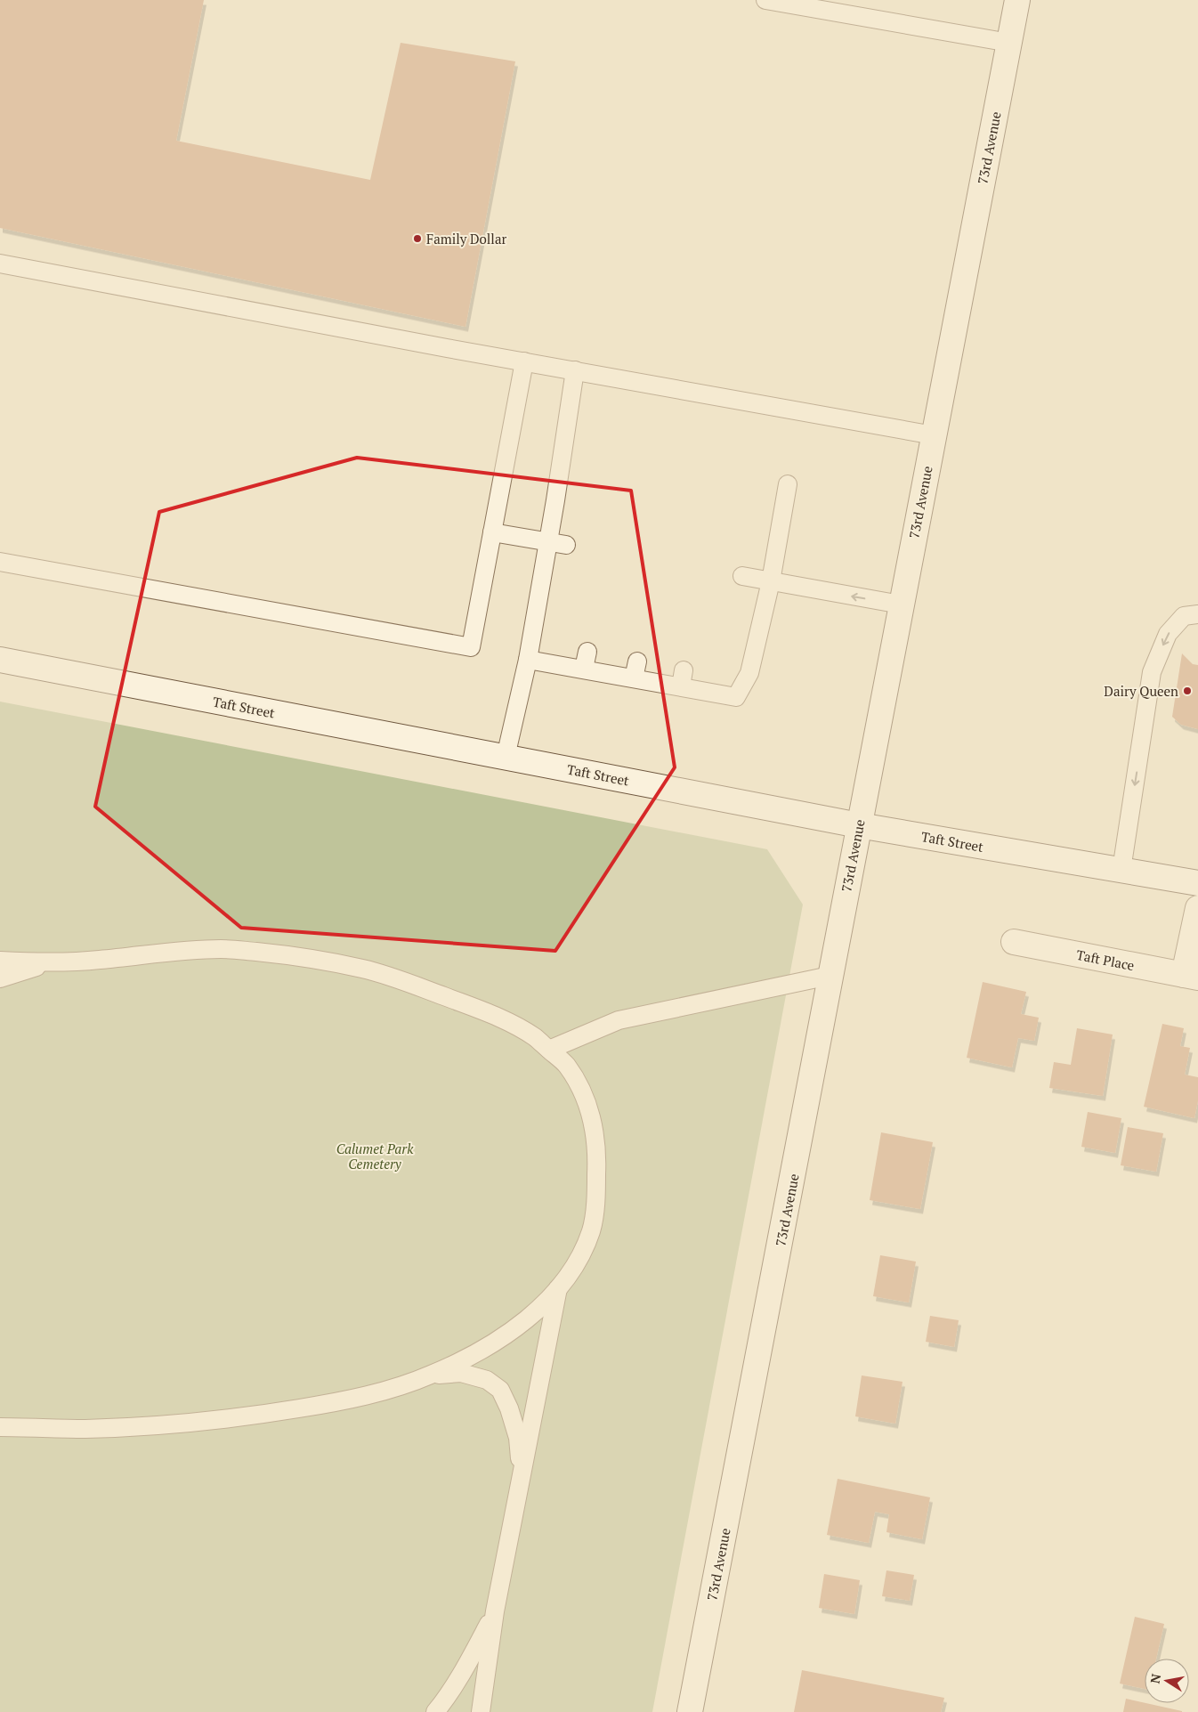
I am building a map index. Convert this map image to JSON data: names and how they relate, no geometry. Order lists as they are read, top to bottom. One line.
{"streets":{"street":["73rd Avenue","Taft Street","Taft Place"]},"crossings":[["73rd Avenue","Taft Street"]],"parks":["Calumet Park Cemetery"],"places":["Family Dollar","Dairy Queen"],"north":"left"}
